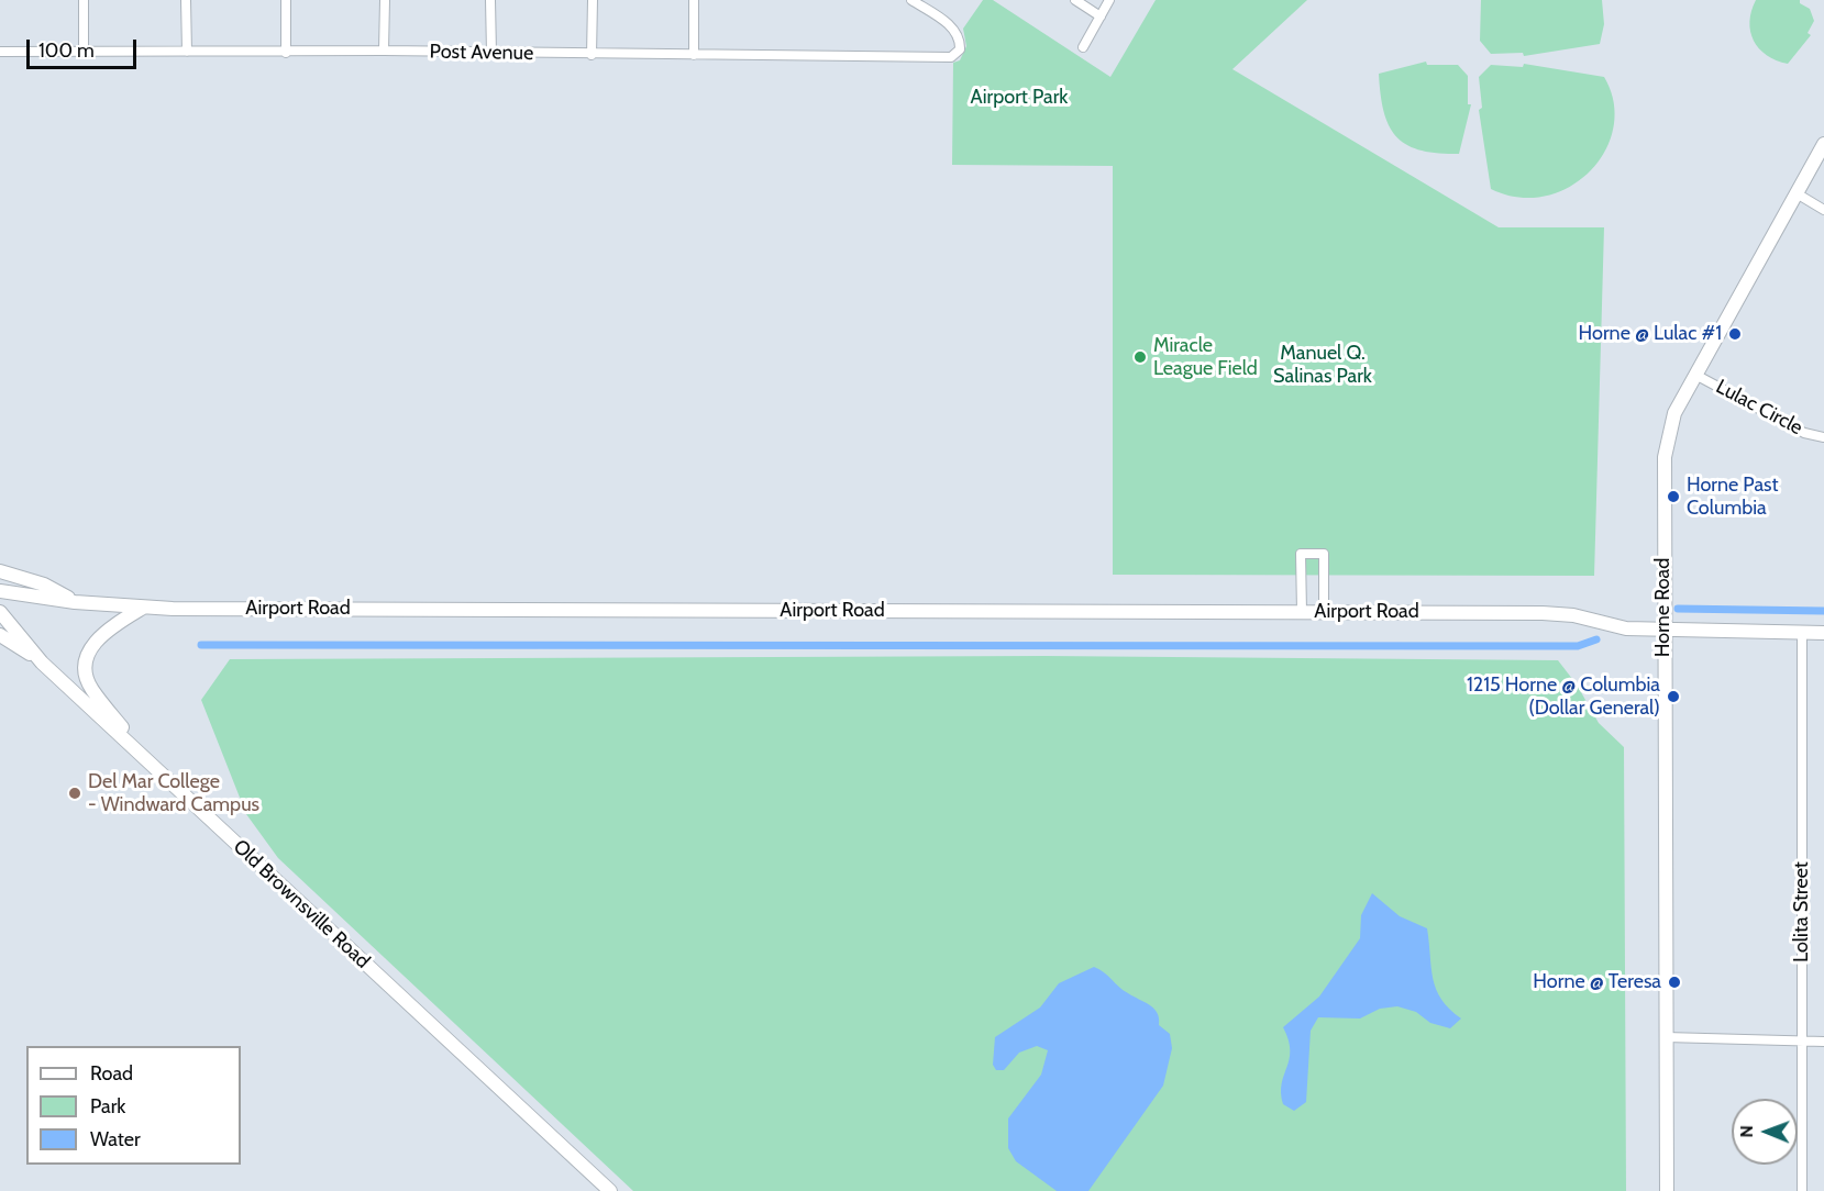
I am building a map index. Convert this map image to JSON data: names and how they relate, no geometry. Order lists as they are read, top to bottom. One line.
{"streets":{"main road":["Horne Road","Airport Road","Old Brownsville Road"],"street":["Post Avenue","Lulac Circle","Lolita Street"]},"crossings":[["Lulac Circle","Horne Road"],["Horne Road","Airport Road"],["Airport Road","Lolita Street"]],"parks":["Airport Park","Manuel Q. Salinas Park"],"places":["Horne @ Lulac #1","Miracle League Field","Horne Past Columbia","1215 Horne @ Columbia (Dollar General)","Del Mar College - Windward Campus","Horne @ Teresa"],"legend":["Road","Park","Water"],"scale_bar":"100 m","north":"left"}
